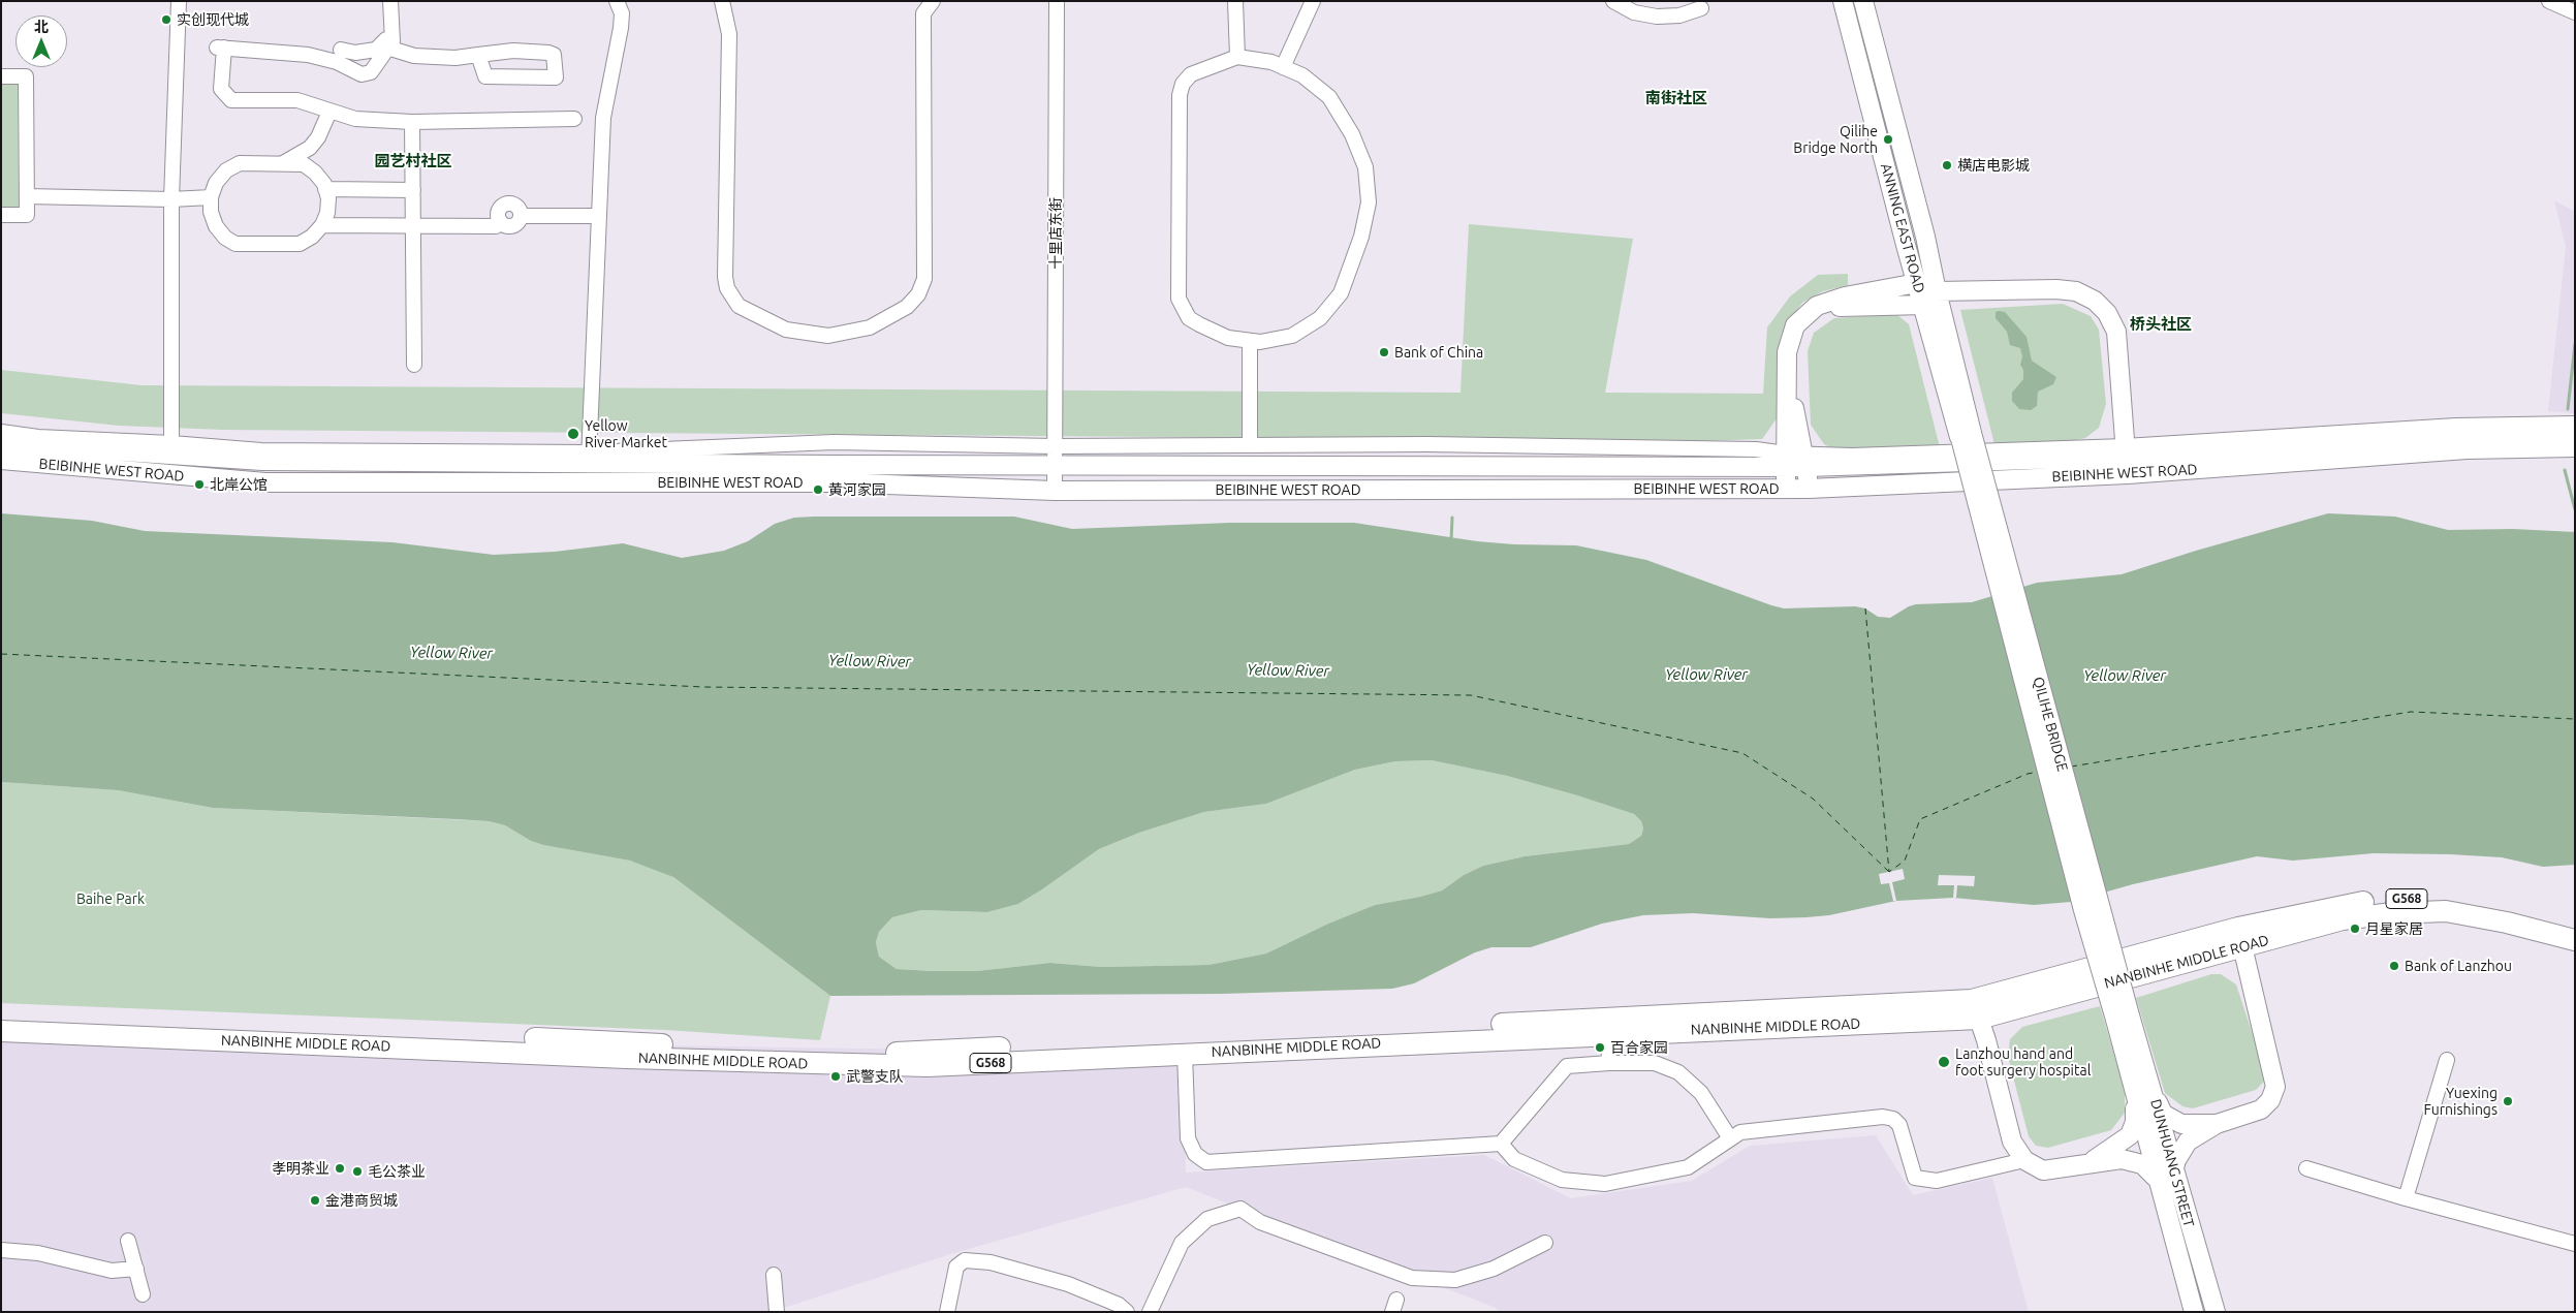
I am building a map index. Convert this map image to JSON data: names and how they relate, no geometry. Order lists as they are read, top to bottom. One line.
{"streets":{"highway":["G568","NANBINHE MIDDLE ROAD"],"main road":["ANNING EAST ROAD","BEIBINHE WEST ROAD","QILIHE BRIDGE","DUNHUANG STREET"],"street":["十里店东街"]},"crossings":[["ANNING EAST ROAD","QILIHE BRIDGE"],["十里店东街","BEIBINHE WEST ROAD"],["QILIHE BRIDGE","DUNHUANG STREET"]],"districts":["南街社区","园艺村社区","桥头社区"],"water":["Yellow River"],"parks":["Baihe Park"],"places":["实创现代城","Qilihe Bridge North","横店电影城","Bank of China","Yellow River Market","北岸公馆","黄河家园","月星家居","Bank of Lanzhou","百合家园","Lanzhou hand and foot surgery hospital","武警支队","Yuexing Furnishings","孝明茶业","毛公茶业","金港商贸城"],"north":"top"}
